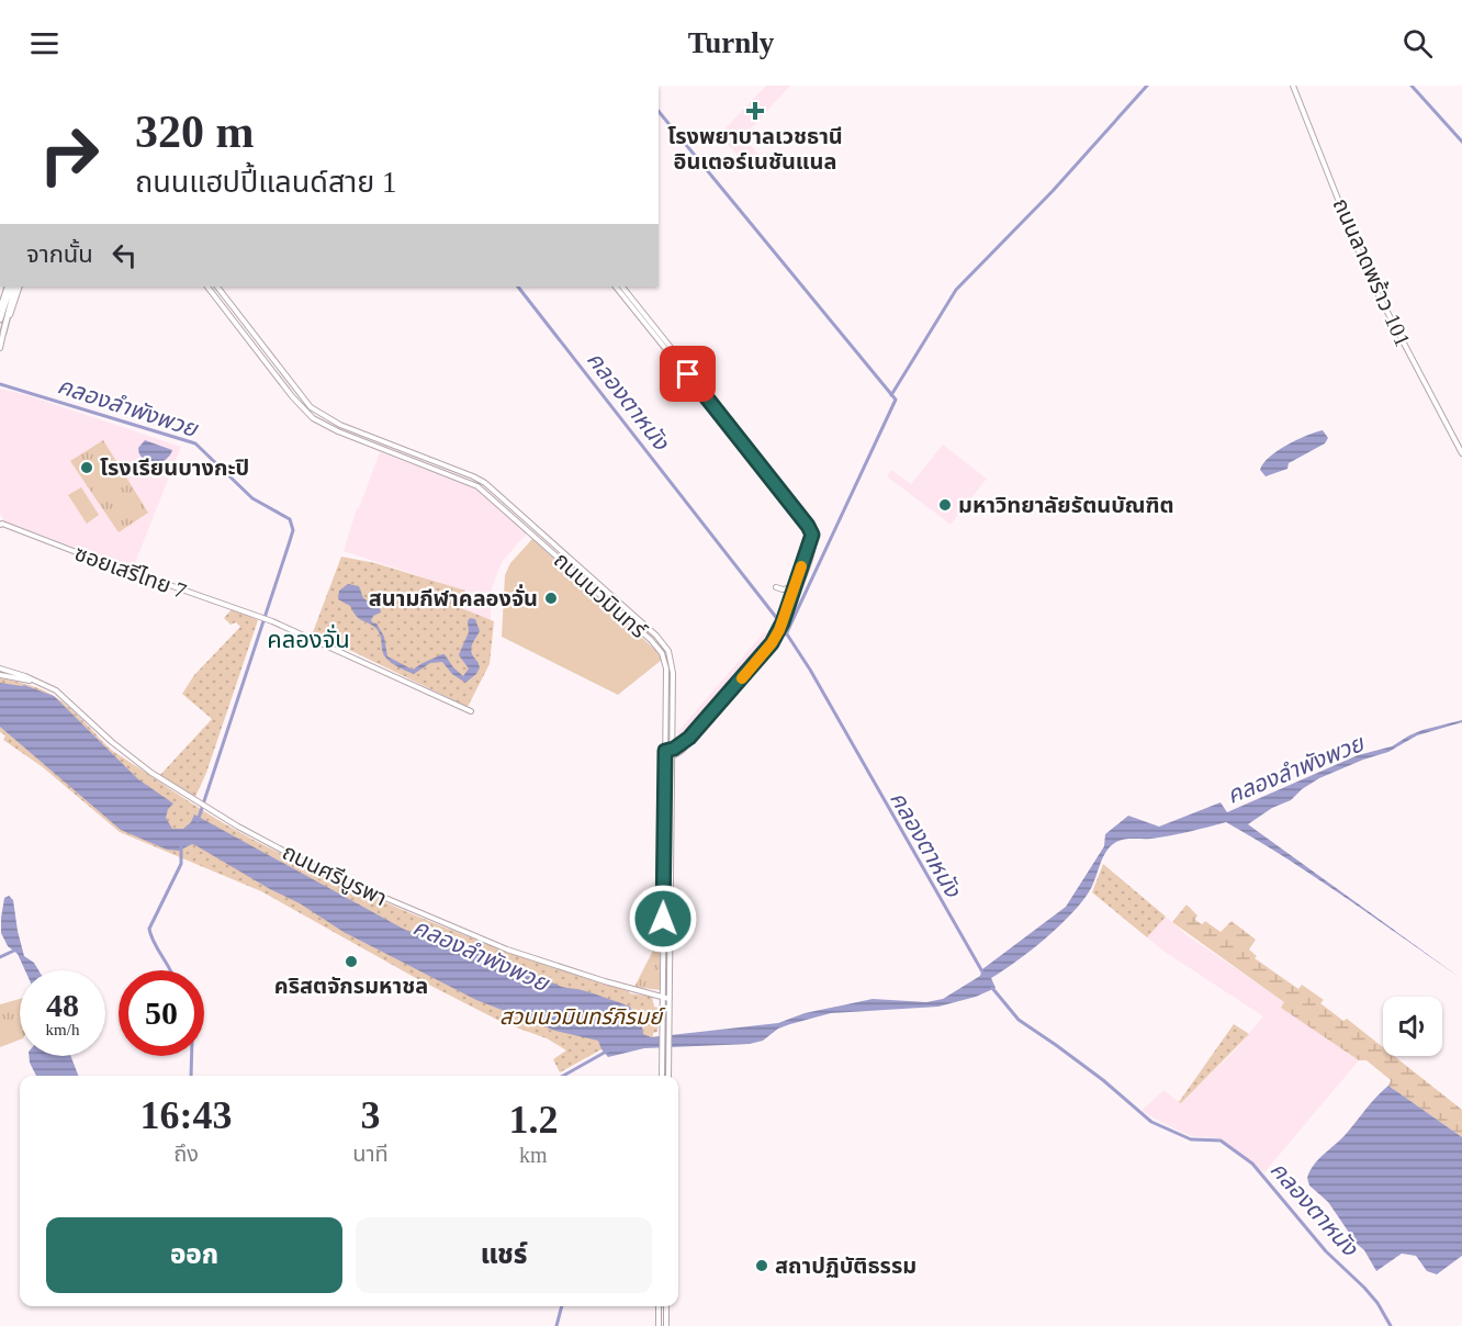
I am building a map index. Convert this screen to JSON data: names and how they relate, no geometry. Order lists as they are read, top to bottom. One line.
{"streets":{"street":["ถนนลาดพร้าว 101","ซอยเสรีไทย 7","ถนนนวมินทร์","ถนนศรีบูรพา"]},"crossings":[["ถนนนวมินทร์","ถนนศรีบูรพา"]],"districts":["คลองจั่น"],"water":["คลองตาหนัง","คลองลำพังพวย"],"parks":["สวนนวมินทร์ภิรมย์"],"places":{"health":["โรงพยาบาลเวชธานี อินเตอร์เนชันแนล"],"other":["โรงเรียนบางกะปิ","มหาวิทยาลัยรัตนบัณฑิต","สนามกีฬาคลองจั่น","คริสตจักรมหาชล","สถาปฏิบัติธรรม"]},"page":{"header":"Turnly","turn":["320 m","ถนนแฮปปี้แลนด์สาย 1"],"then":"จากนั้น","speed":"48 km/h","limit":"50","eta":["16:43","ถึง","3","นาที","1.2","km"],"buttons":["ออก","แชร์"]}}
